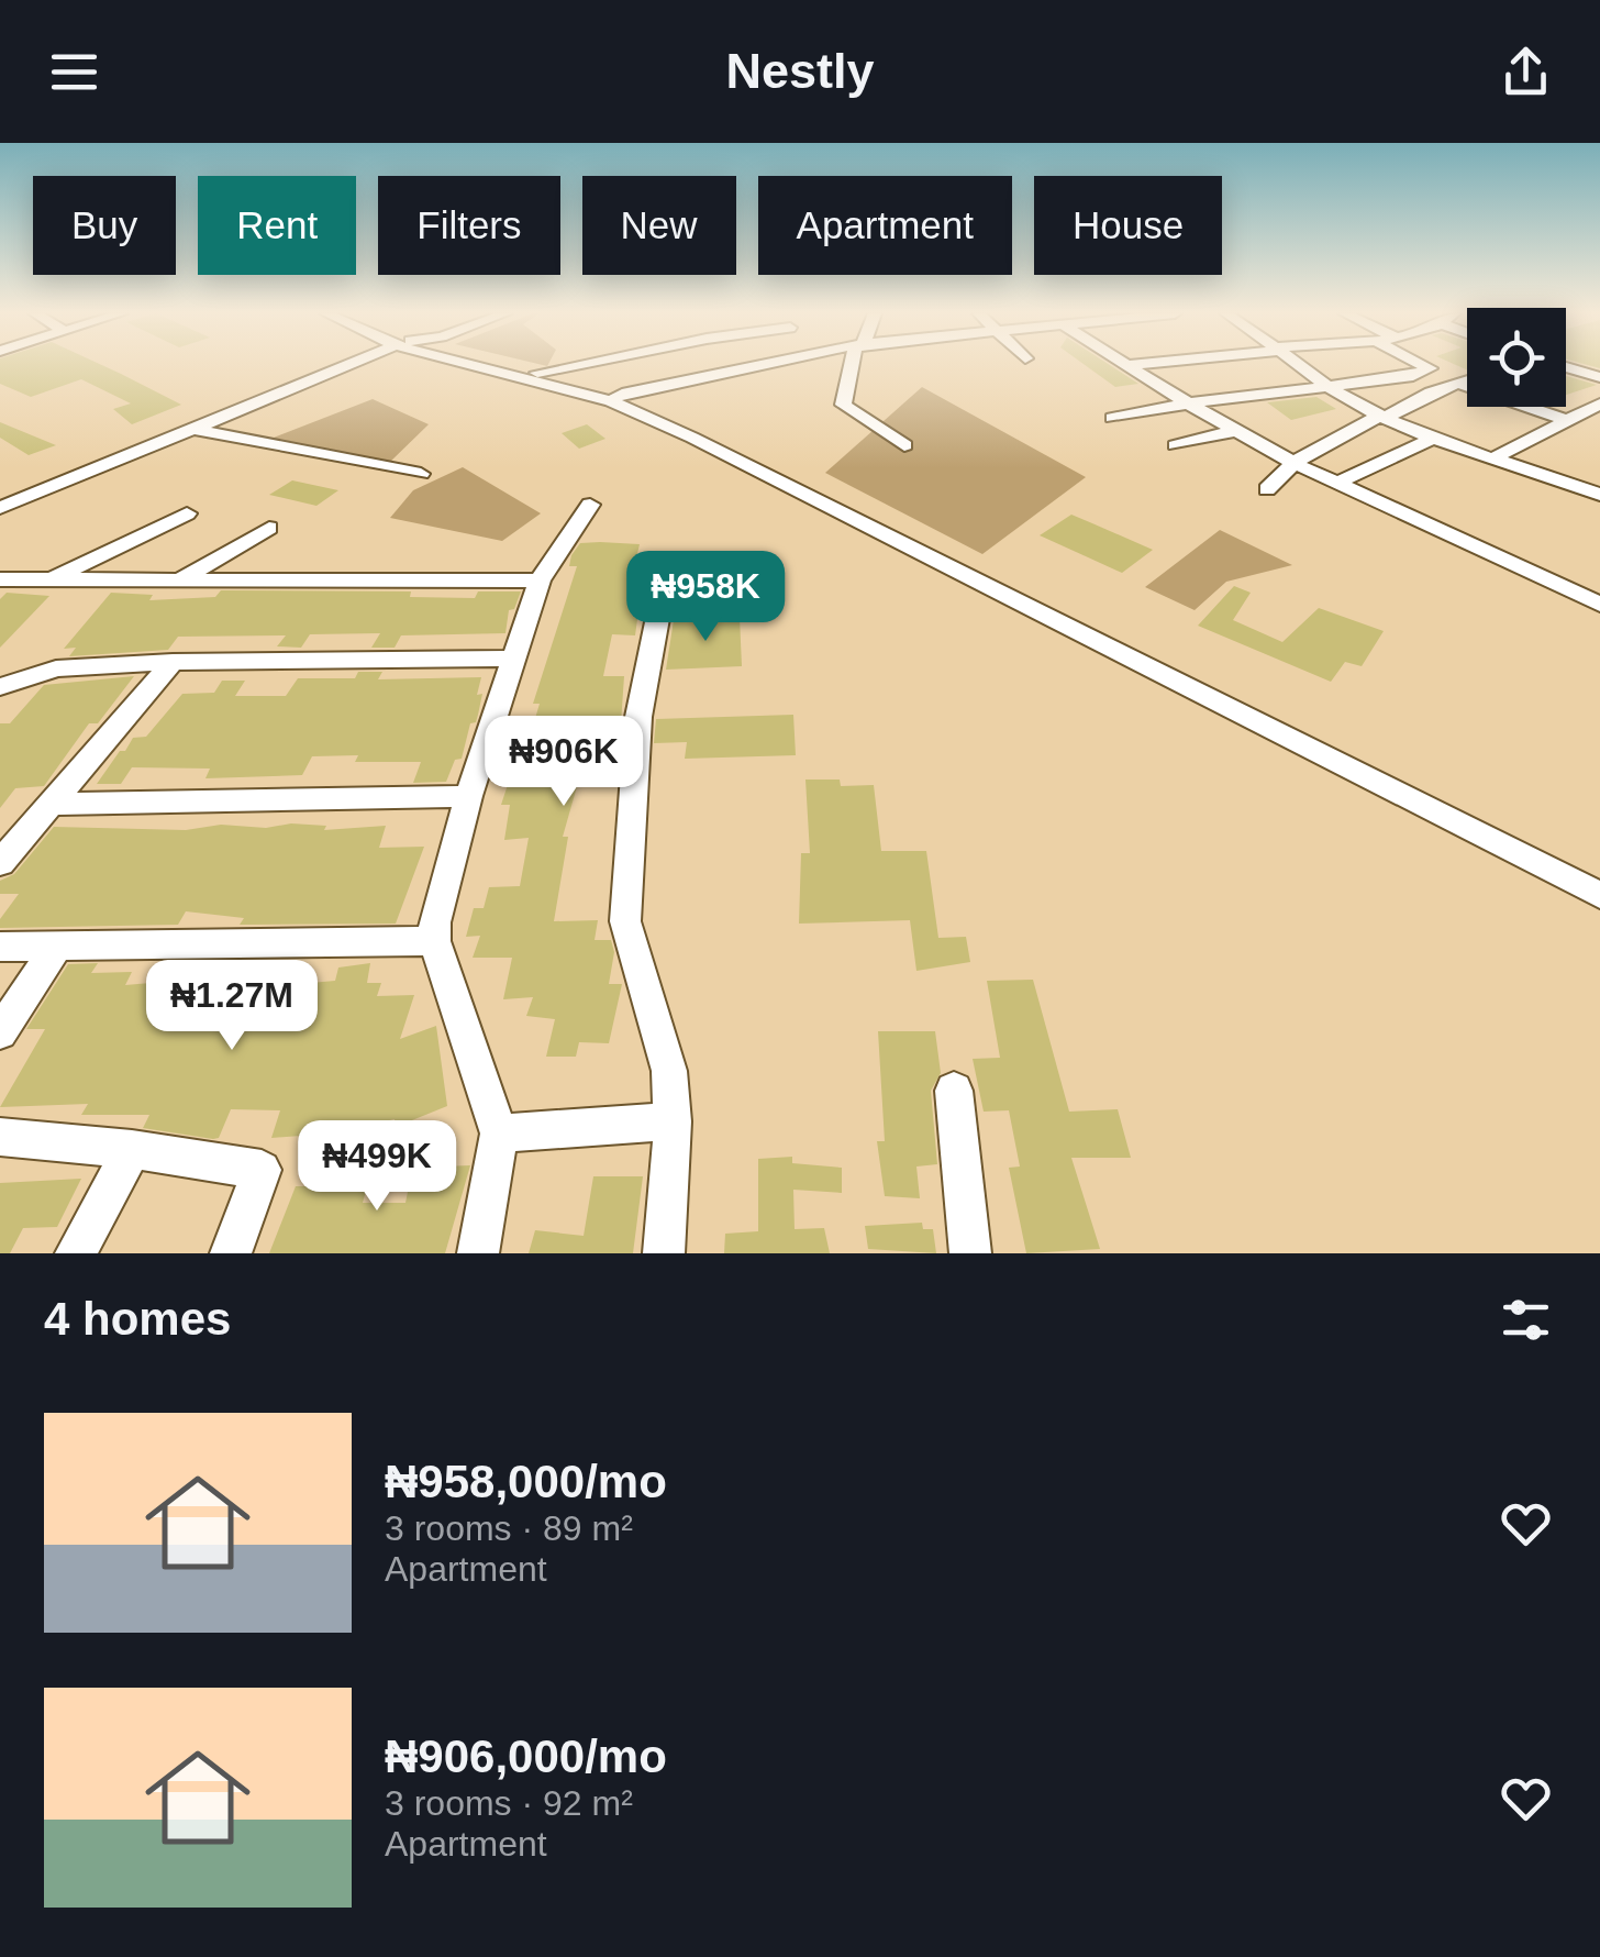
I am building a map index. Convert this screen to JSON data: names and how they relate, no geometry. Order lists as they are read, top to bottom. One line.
{"page":{"header":"Nestly","chip":["Buy","Rent","Filters","New","Apartment","House"],"price":["₦958K","₦906K","₦1.27M","₦499K"],"heading":"4 homes","list":[{"name":"₦958,000/mo","note":"3 rooms · 89 m² · Apartment"},{"name":"₦906,000/mo","note":"3 rooms · 92 m² · Apartment"}]}}
